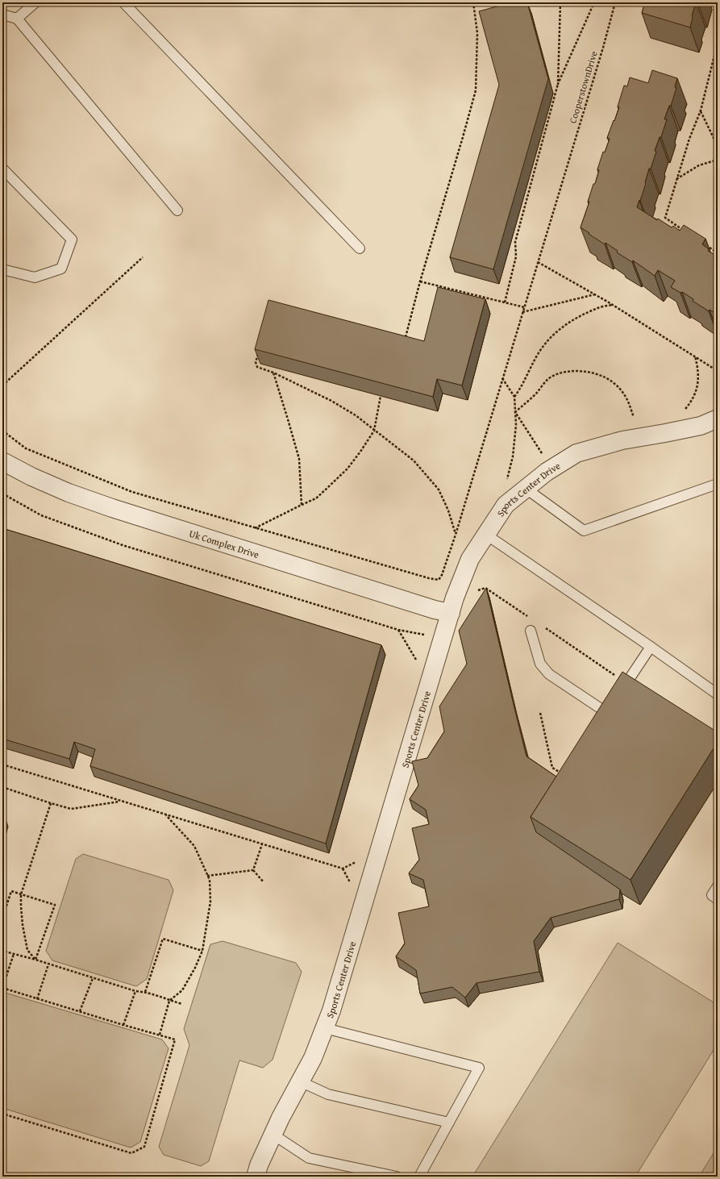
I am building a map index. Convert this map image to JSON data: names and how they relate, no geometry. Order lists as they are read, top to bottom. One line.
{"streets":{"street":["Sports Center Drive","Uk Complex Drive"],"path":["CooperstownDrive"]},"crossings":[["Sports Center Drive","Uk Complex Drive"]]}
